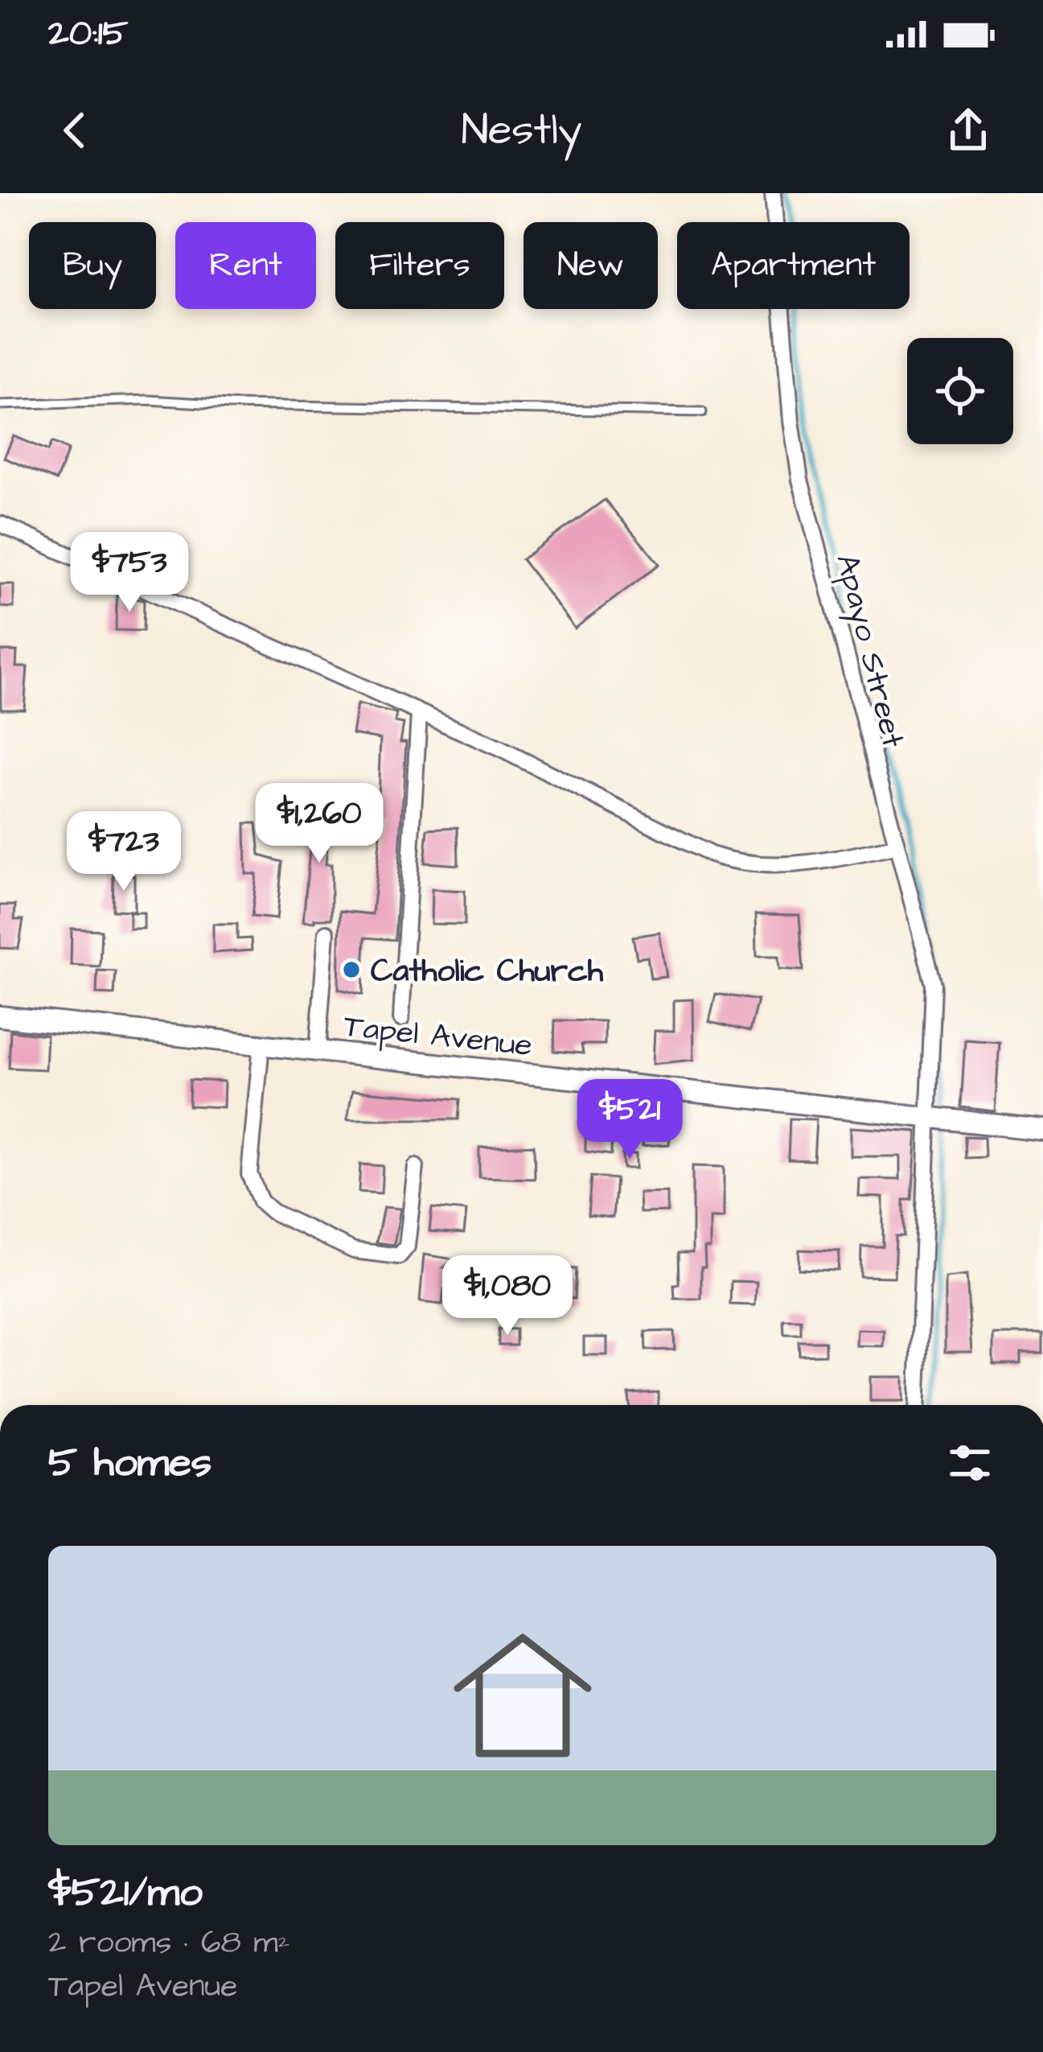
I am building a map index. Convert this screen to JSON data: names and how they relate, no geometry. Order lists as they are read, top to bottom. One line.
{"streets":{"street":["Apayo Street","Tapel Avenue"]},"crossings":[["Apayo Street","Tapel Avenue"]],"places":["Catholic Church"],"page":{"status":"20:15","header":"Nestly","chip":["Buy","Rent","Filters","New","Apartment"],"price":["$753","$1,260","$723","$521","$1,080"],"heading":"5 homes","list":[{"name":"$521/mo","note":"2 rooms · 68 m² · Tapel Avenue"}]}}
